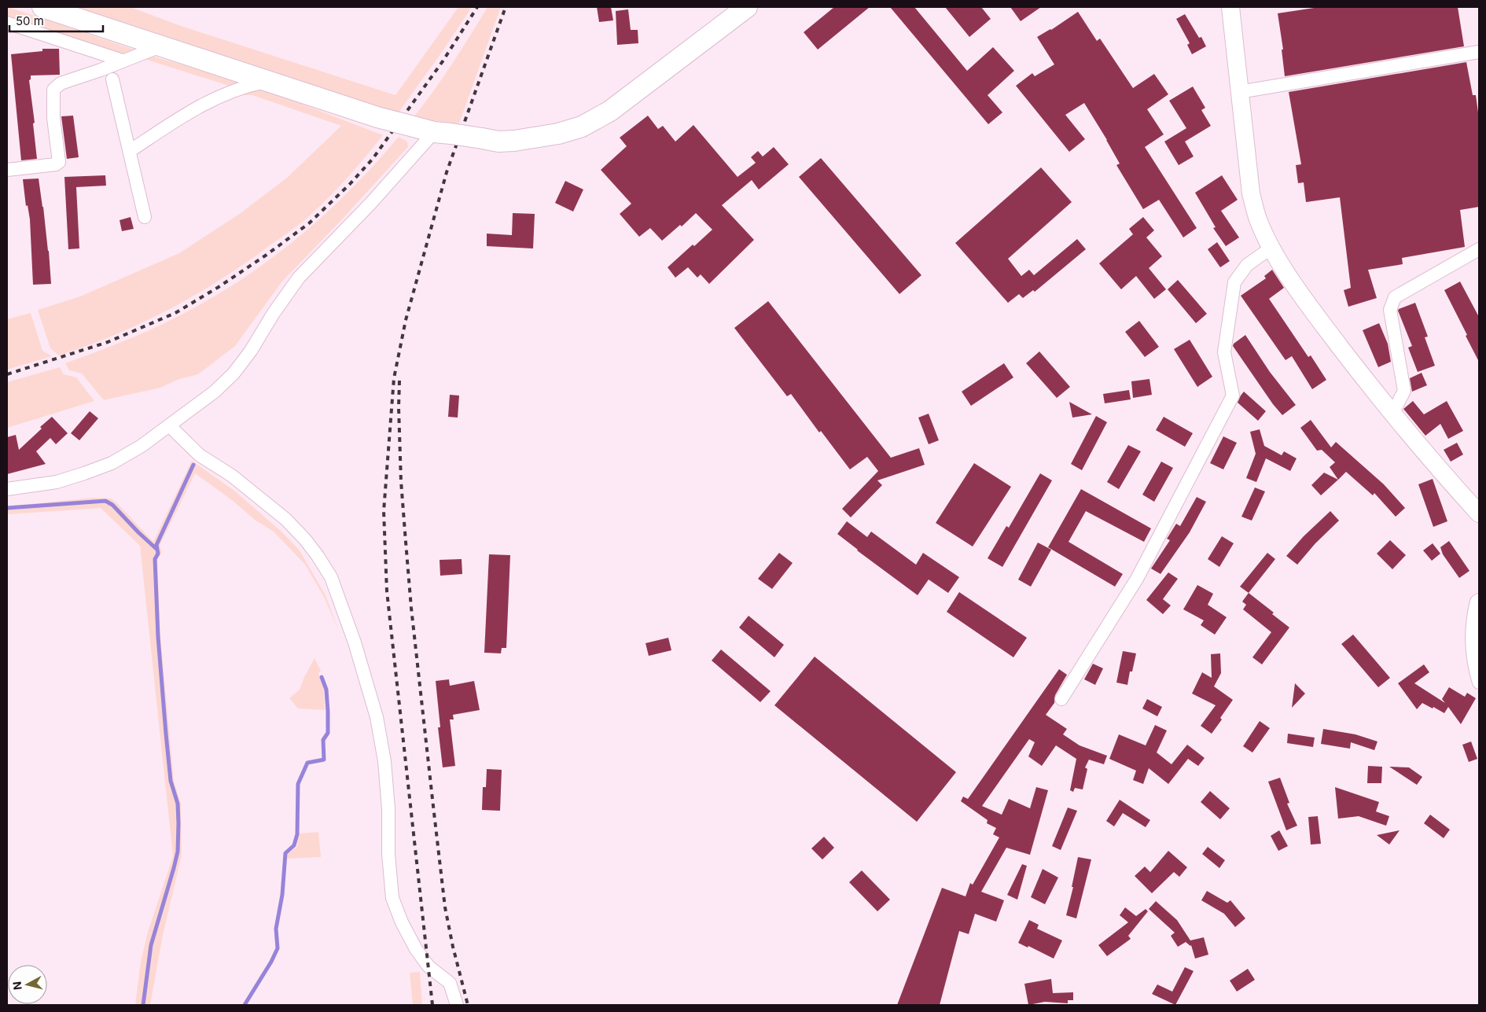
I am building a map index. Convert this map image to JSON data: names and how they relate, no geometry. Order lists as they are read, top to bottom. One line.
{"scale_bar":"50 m","north":"left"}
